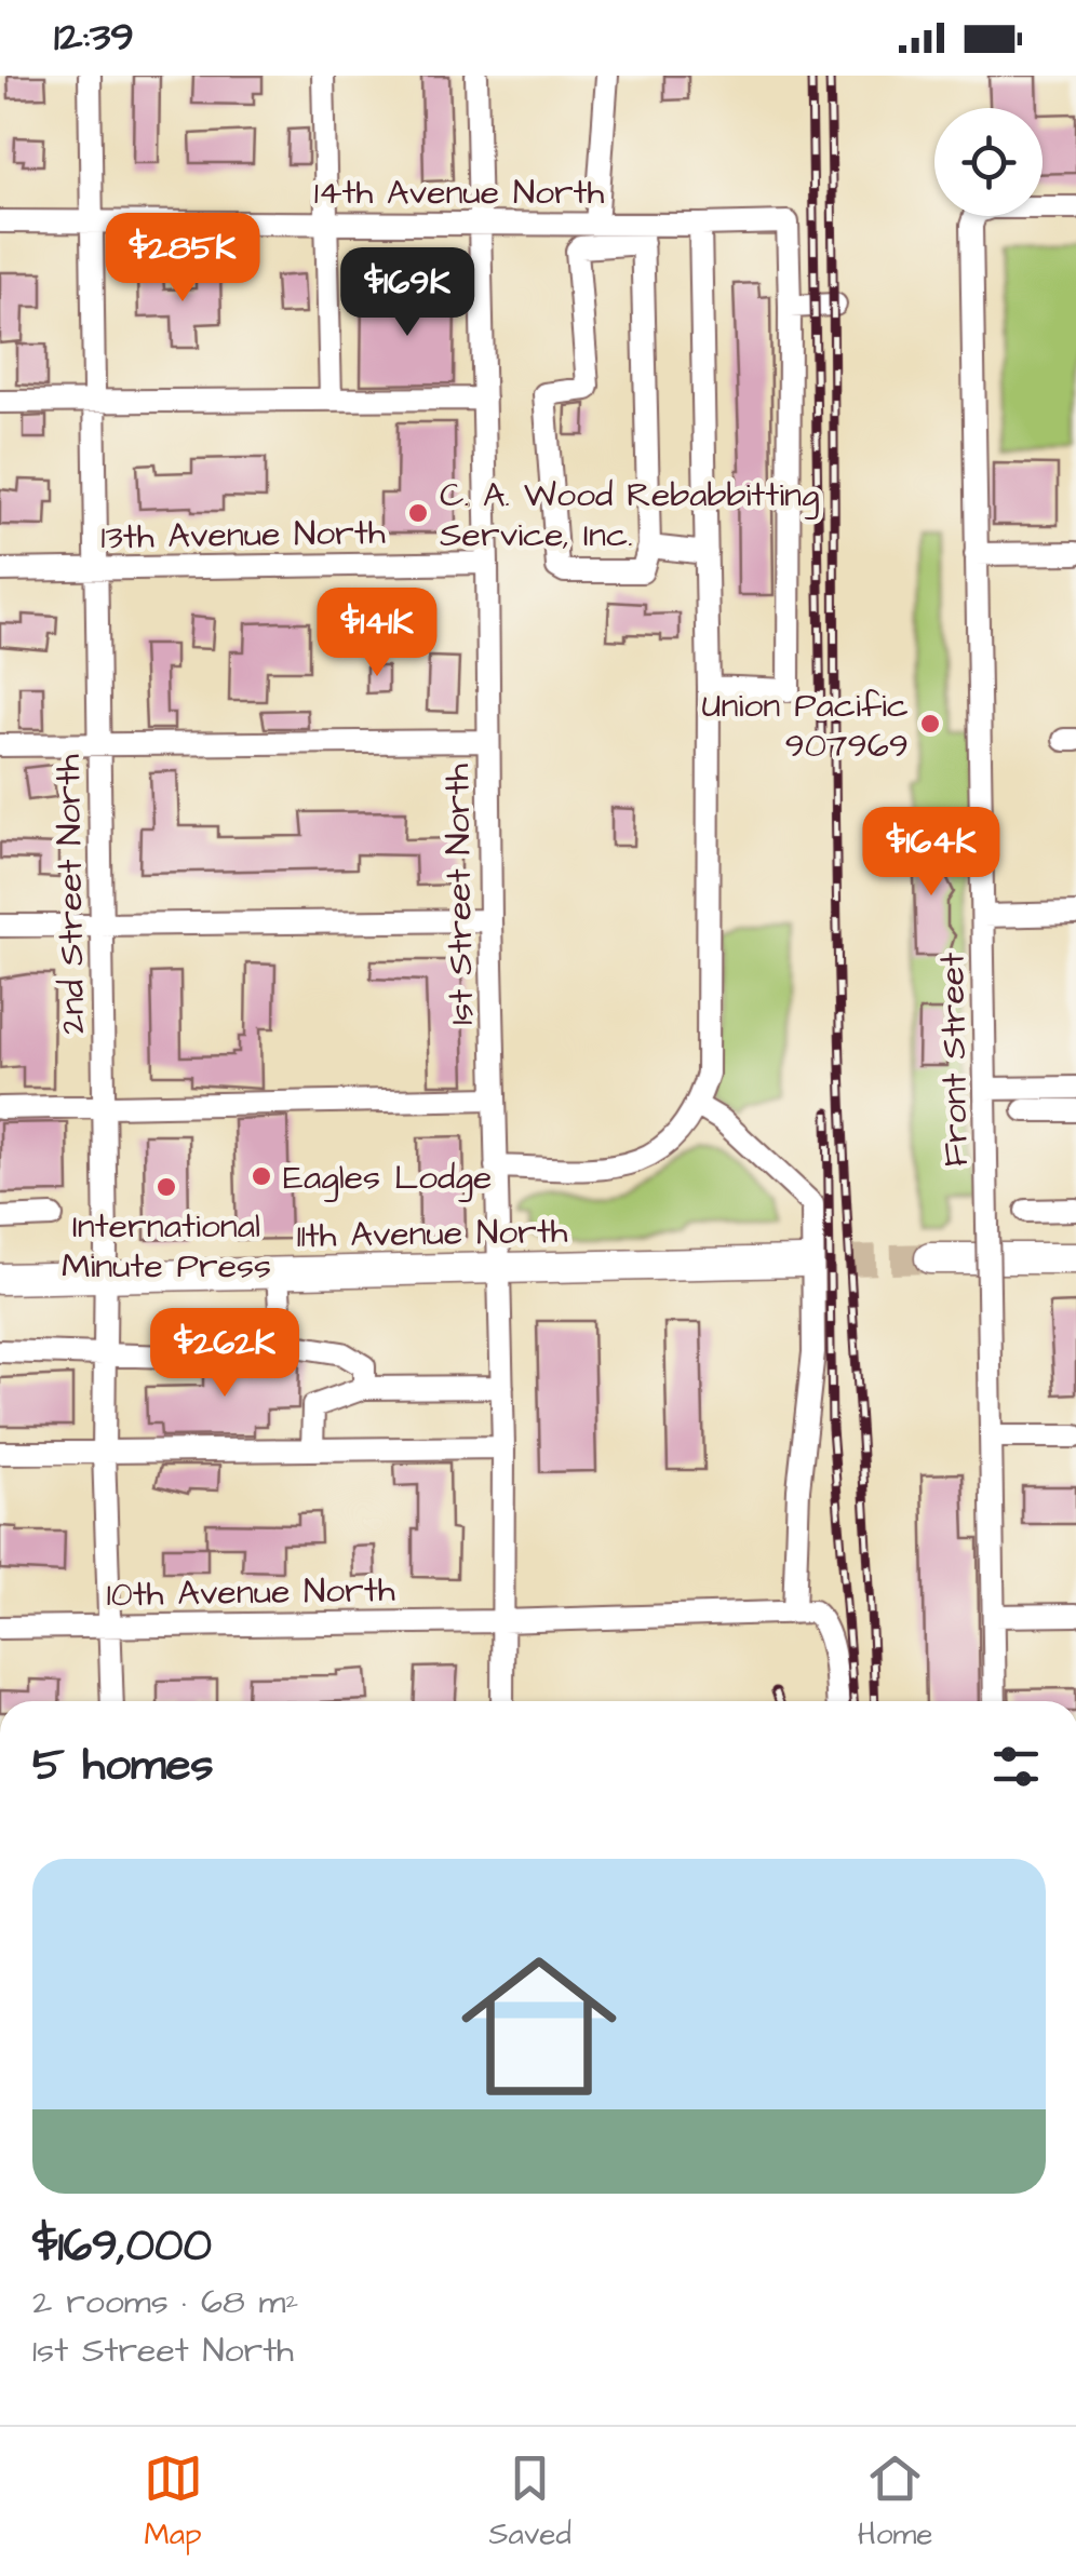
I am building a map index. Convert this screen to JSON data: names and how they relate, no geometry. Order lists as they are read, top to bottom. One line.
{"streets":{"main road":["11th Avenue North"],"street":["14th Avenue North","13th Avenue North","2nd Street North","1st Street North","Front Street","10th Avenue North"]},"crossings":[["14th Avenue North","2nd Street North"],["14th Avenue North","1st Street North"],["13th Avenue North","2nd Street North"],["13th Avenue North","1st Street North"],["2nd Street North","11th Avenue North"],["2nd Street North","10th Avenue North"],["1st Street North","11th Avenue North"],["1st Street North","10th Avenue North"]],"places":["C. A. Wood Rebabbitting Service, Inc.","Union Pacific 907969","Eagles Lodge","International Minute Press"],"page":{"status":"12:39","price":["$285K","$169K","$141K","$164K","$262K"],"heading":"5 homes","list":[{"name":"$169,000","note":"2 rooms · 68 m² · 1st Street North"}],"tabs":["Map","Saved","Home"]}}
